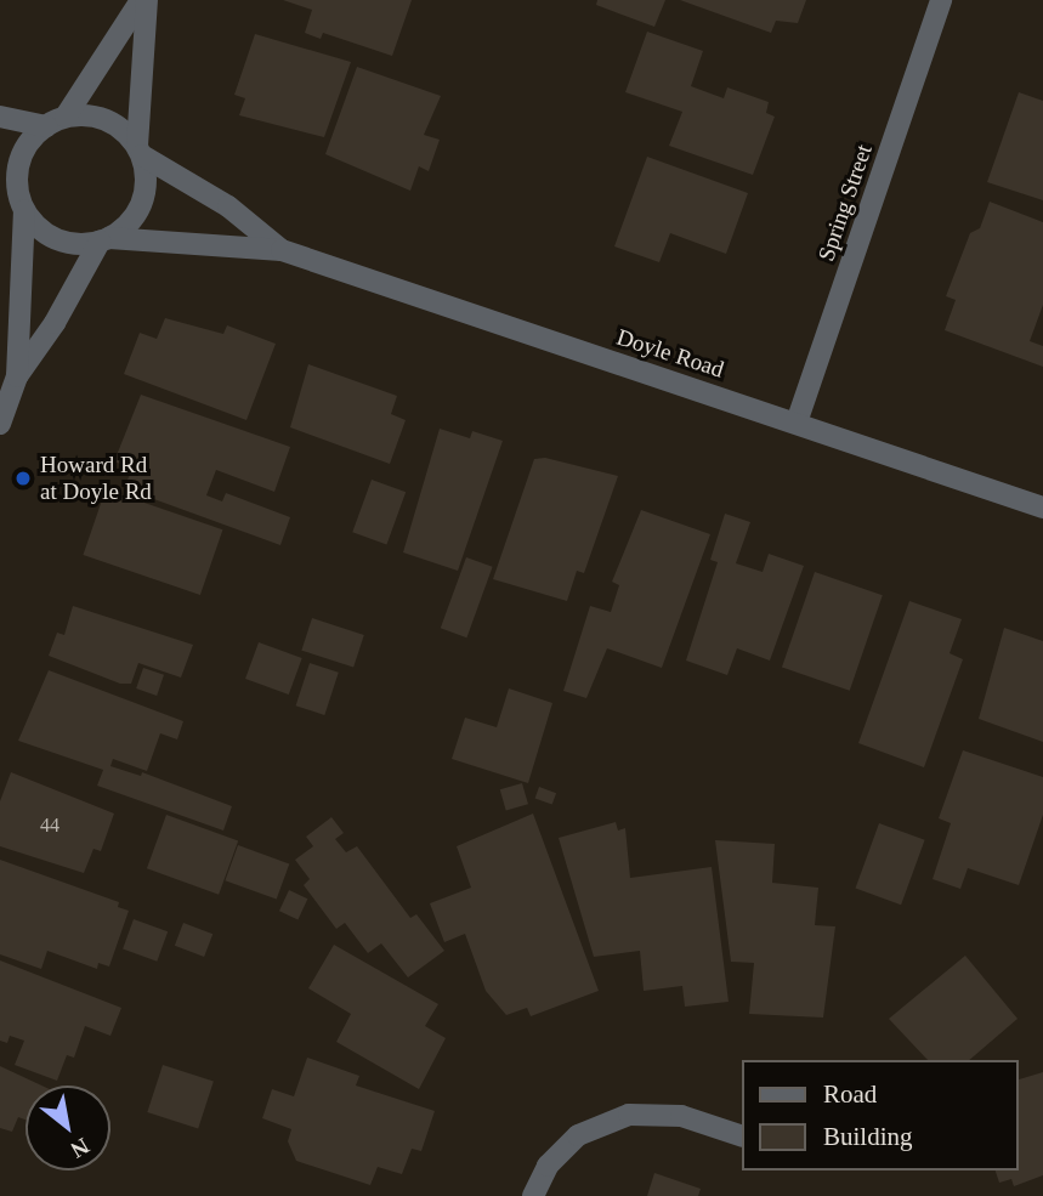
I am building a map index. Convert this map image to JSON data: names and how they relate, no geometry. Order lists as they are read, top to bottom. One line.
{"streets":{"street":["Spring Street","Doyle Road"]},"crossings":[["Spring Street","Doyle Road"]],"places":["Howard Rd at Doyle Rd"],"house_numbers":["44"],"legend":["Road","Building"],"north":"bottom right"}
